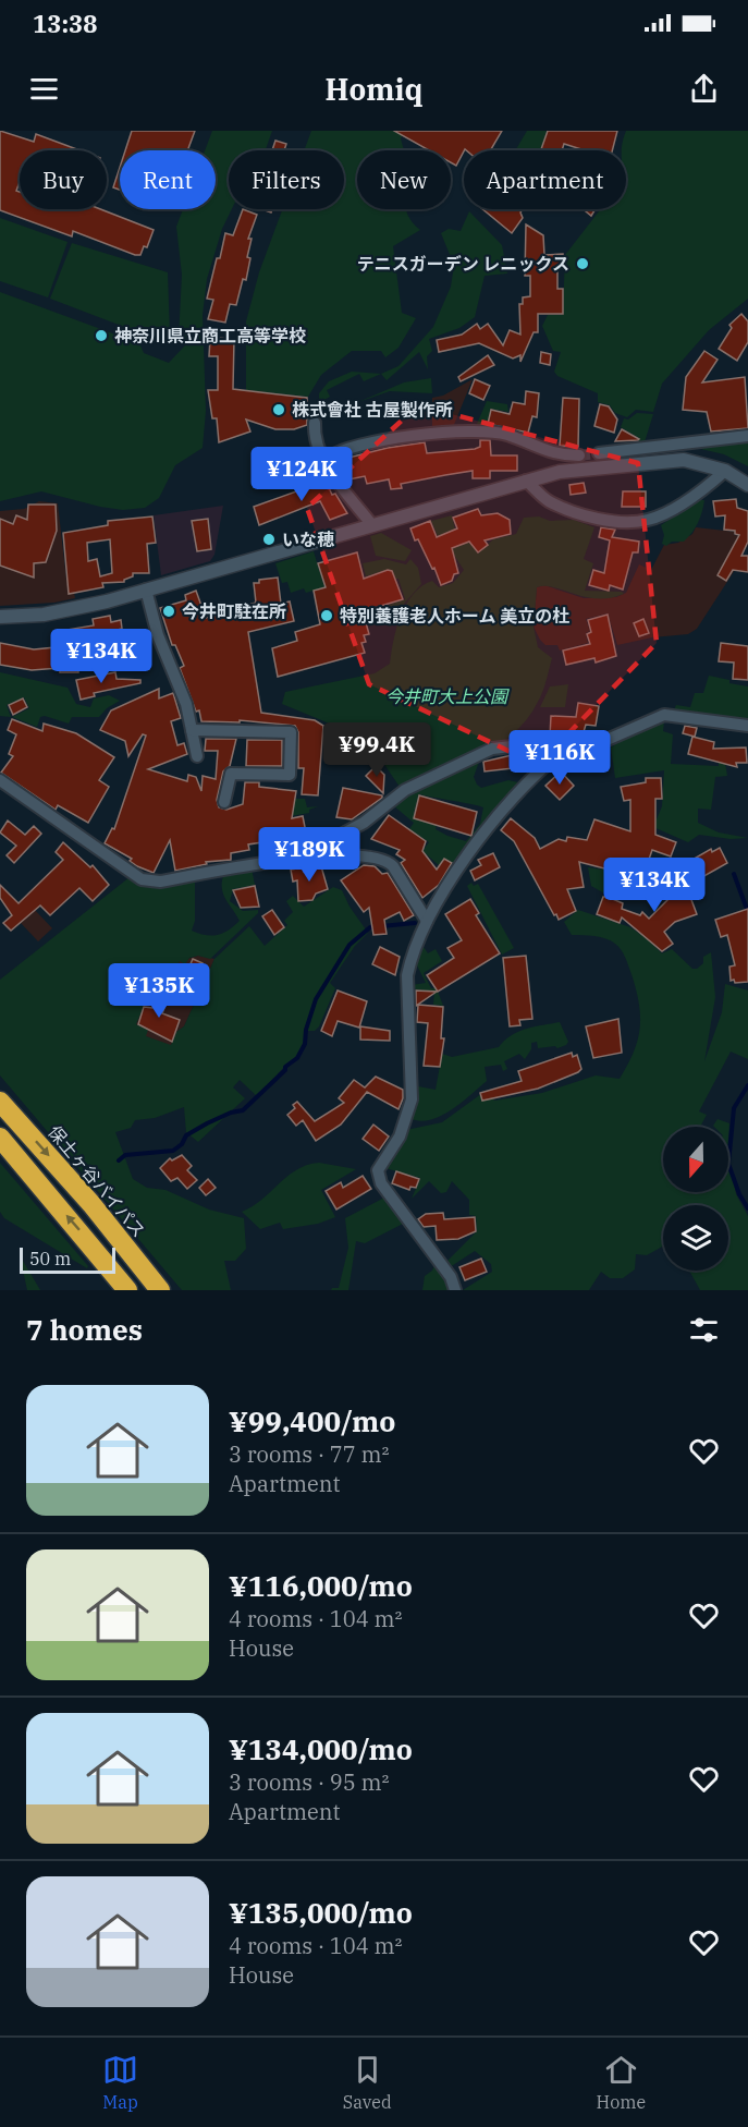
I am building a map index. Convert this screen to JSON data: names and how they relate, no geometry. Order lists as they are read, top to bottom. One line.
{"streets":{"highway":["保土ヶ谷バイパス"]},"parks":["今井町大上公園"],"places":["テニスガーデン レニックス","神奈川県立商工高等学校","株式會社 古屋製作所","いな穂","今井町駐在所","特別養護老人ホーム 美立の杜"],"scale_bar":"50 m","north":"bottom","page":{"status":"13:38","header":"Homiq","chip":["Buy","Rent","Filters","New","Apartment"],"price":["¥124K","¥134K","¥99.4K","¥116K","¥189K","¥134K","¥135K"],"scale":"50 m","heading":"7 homes","list":[{"name":"¥99,400/mo","note":"3 rooms · 77 m² · Apartment"},{"name":"¥116,000/mo","note":"4 rooms · 104 m² · House"},{"name":"¥134,000/mo","note":"3 rooms · 95 m² · Apartment"},{"name":"¥135,000/mo","note":"4 rooms · 104 m² · House"}],"tabs":["Map","Saved","Home"]}}
